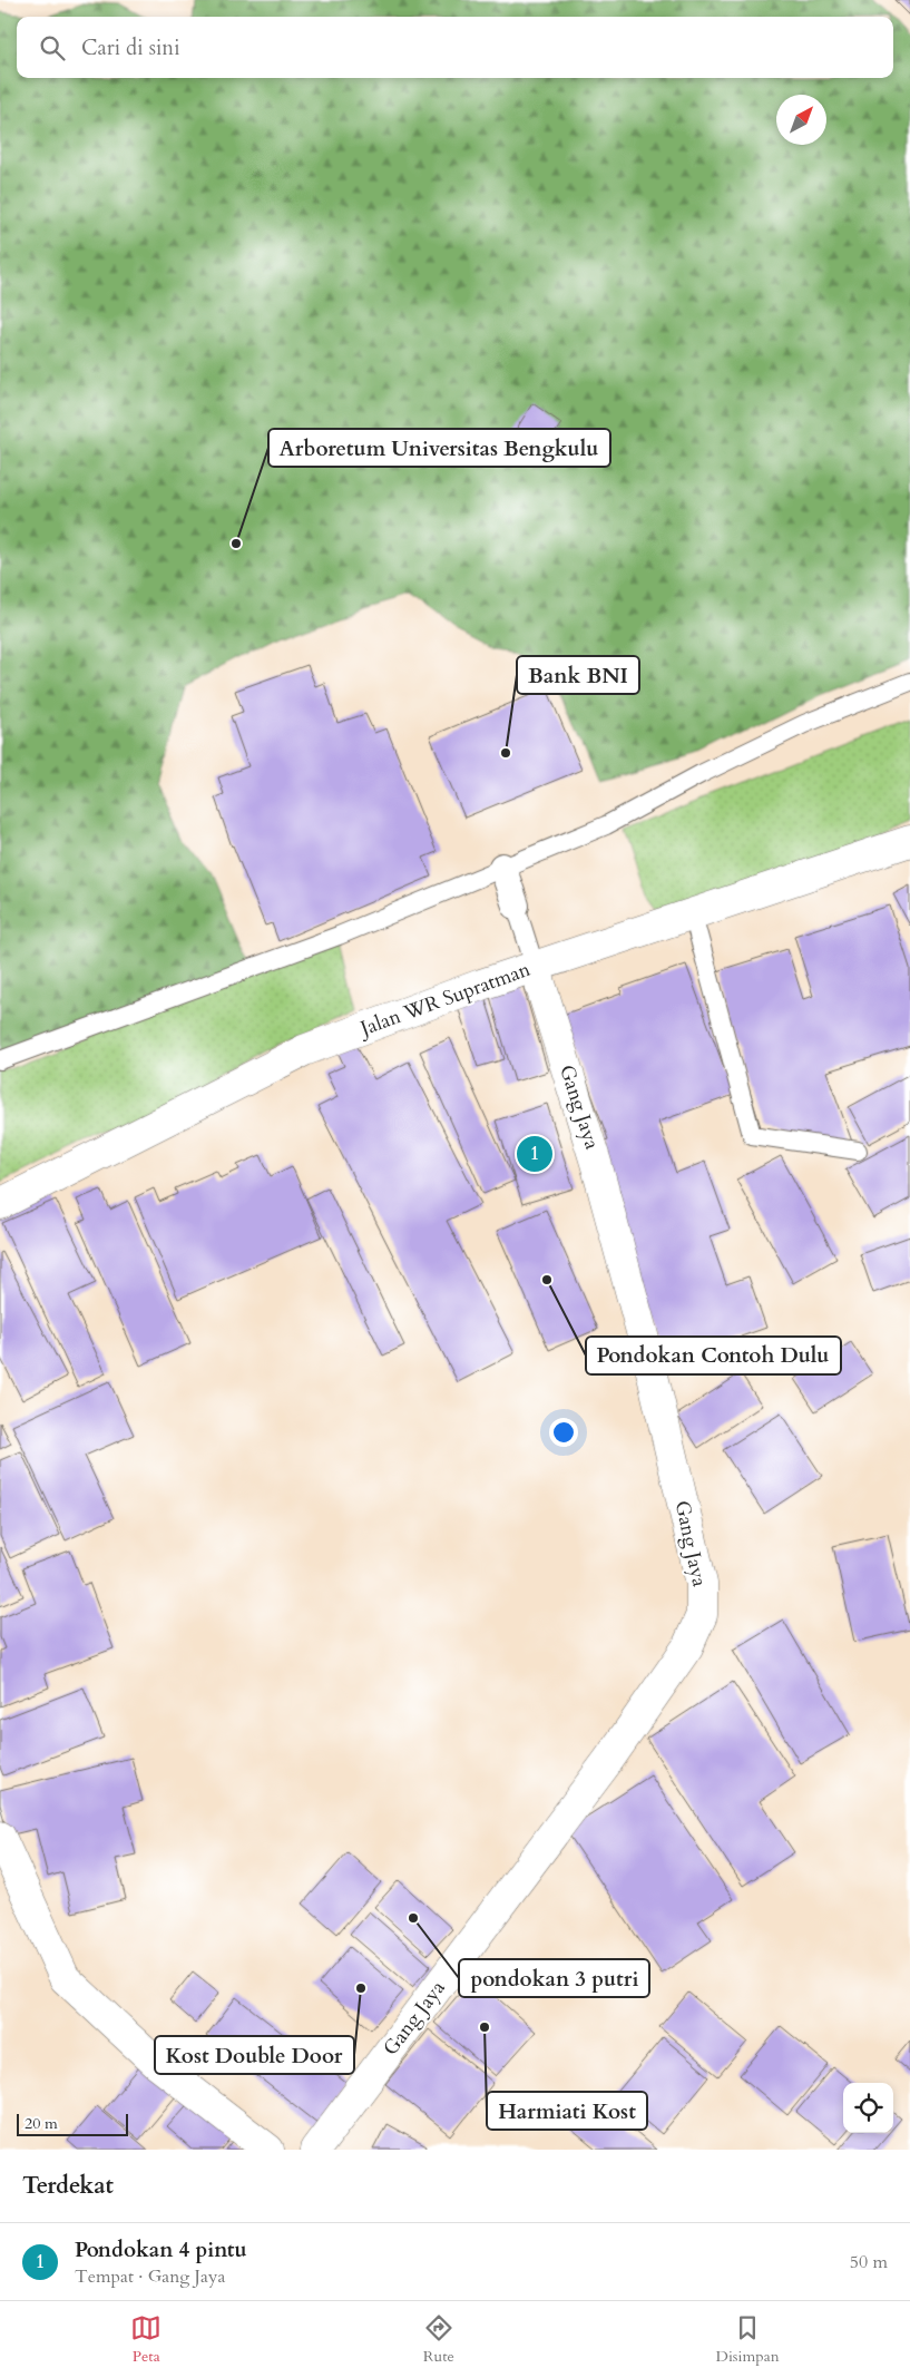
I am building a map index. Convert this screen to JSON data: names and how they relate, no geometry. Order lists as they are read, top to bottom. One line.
{"streets":{"main road":["Jalan WR Supratman","Gang Jaya"]},"crossings":[["Jalan WR Supratman","Gang Jaya"]],"places":["Arboretum Universitas Bengkulu","Bank BNI","Pondokan Contoh Dulu","pondokan 3 putri","Kost Double Door","Harmiati Kost"],"scale_bar":"20 m","north":"top right","page":{"search":"Cari di sini","pins":"1","scale":"20 m","heading":"Terdekat","list":[{"mark":"1","name":"Pondokan 4 pintu","note":"Tempat · Gang Jaya","value":"50 m"}],"nav":["Peta","Rute","Disimpan"]}}
